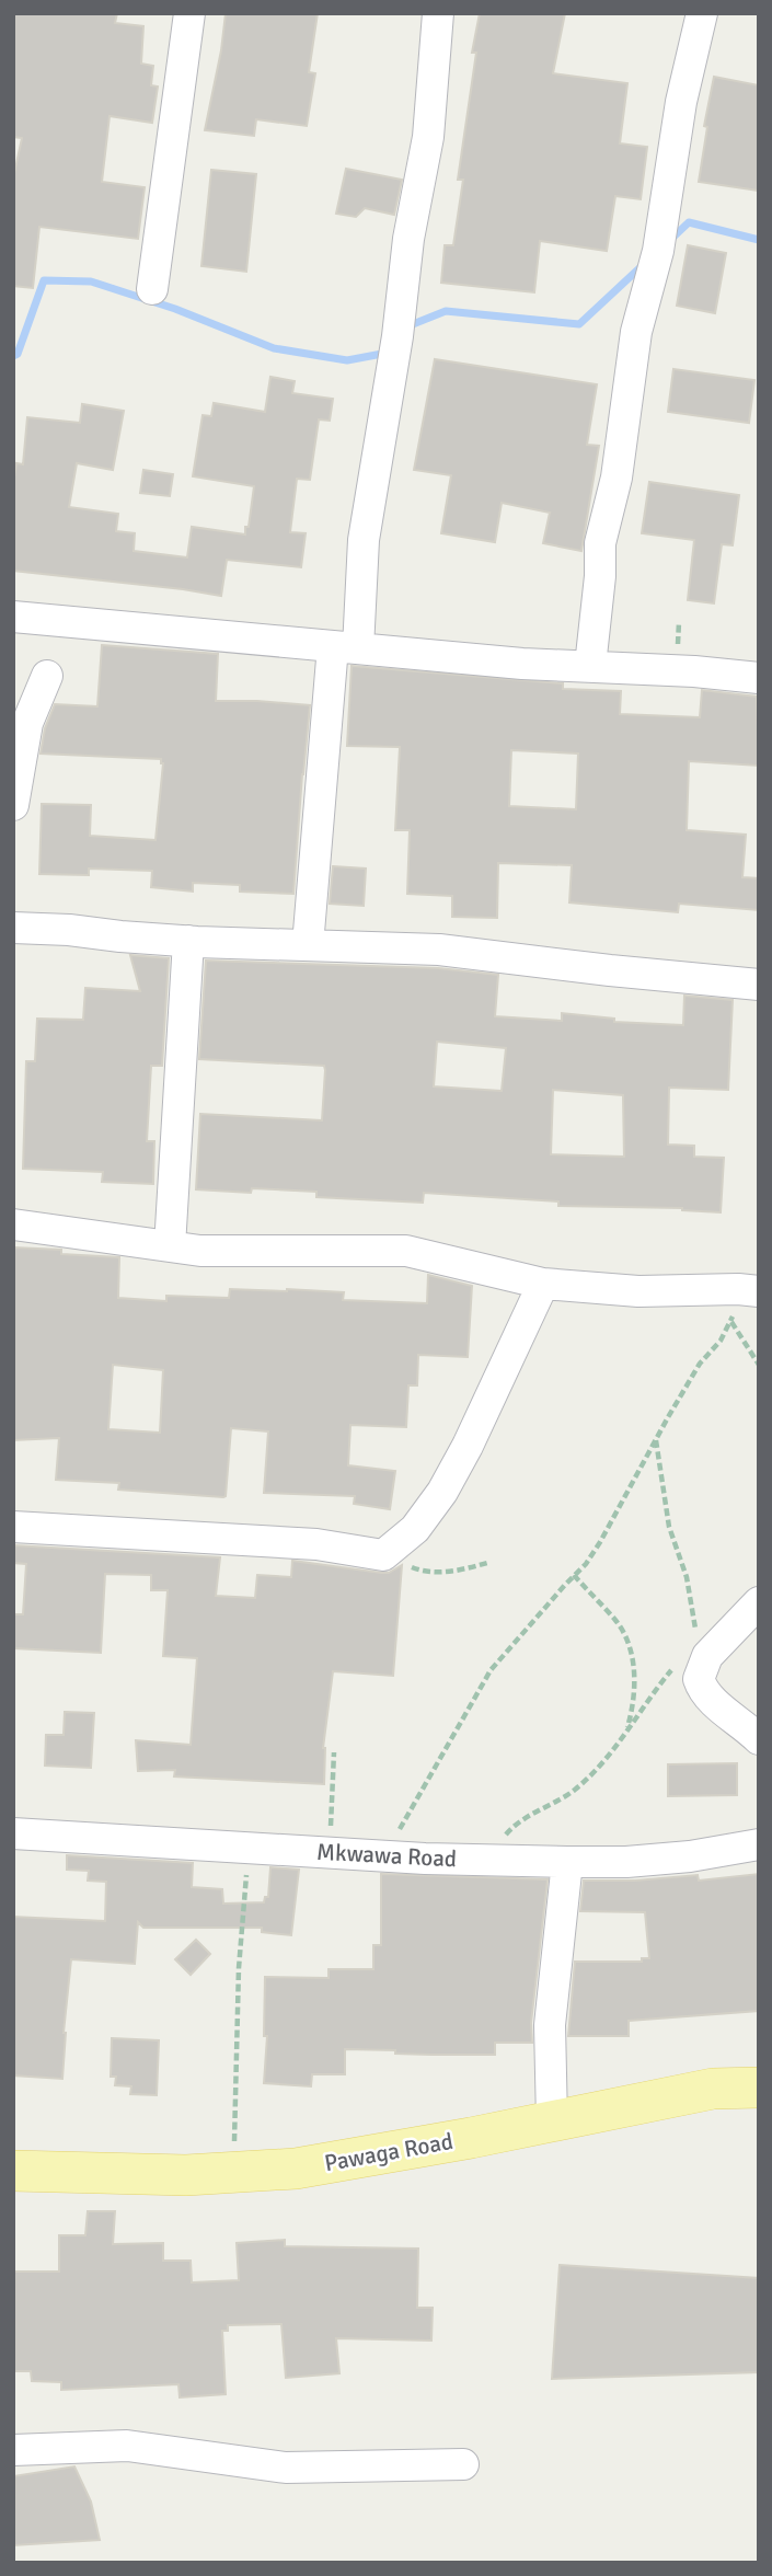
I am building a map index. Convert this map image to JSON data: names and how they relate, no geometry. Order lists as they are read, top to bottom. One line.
{"streets":{"main road":["Pawaga Road"],"street":["Mkwawa Road"]}}
